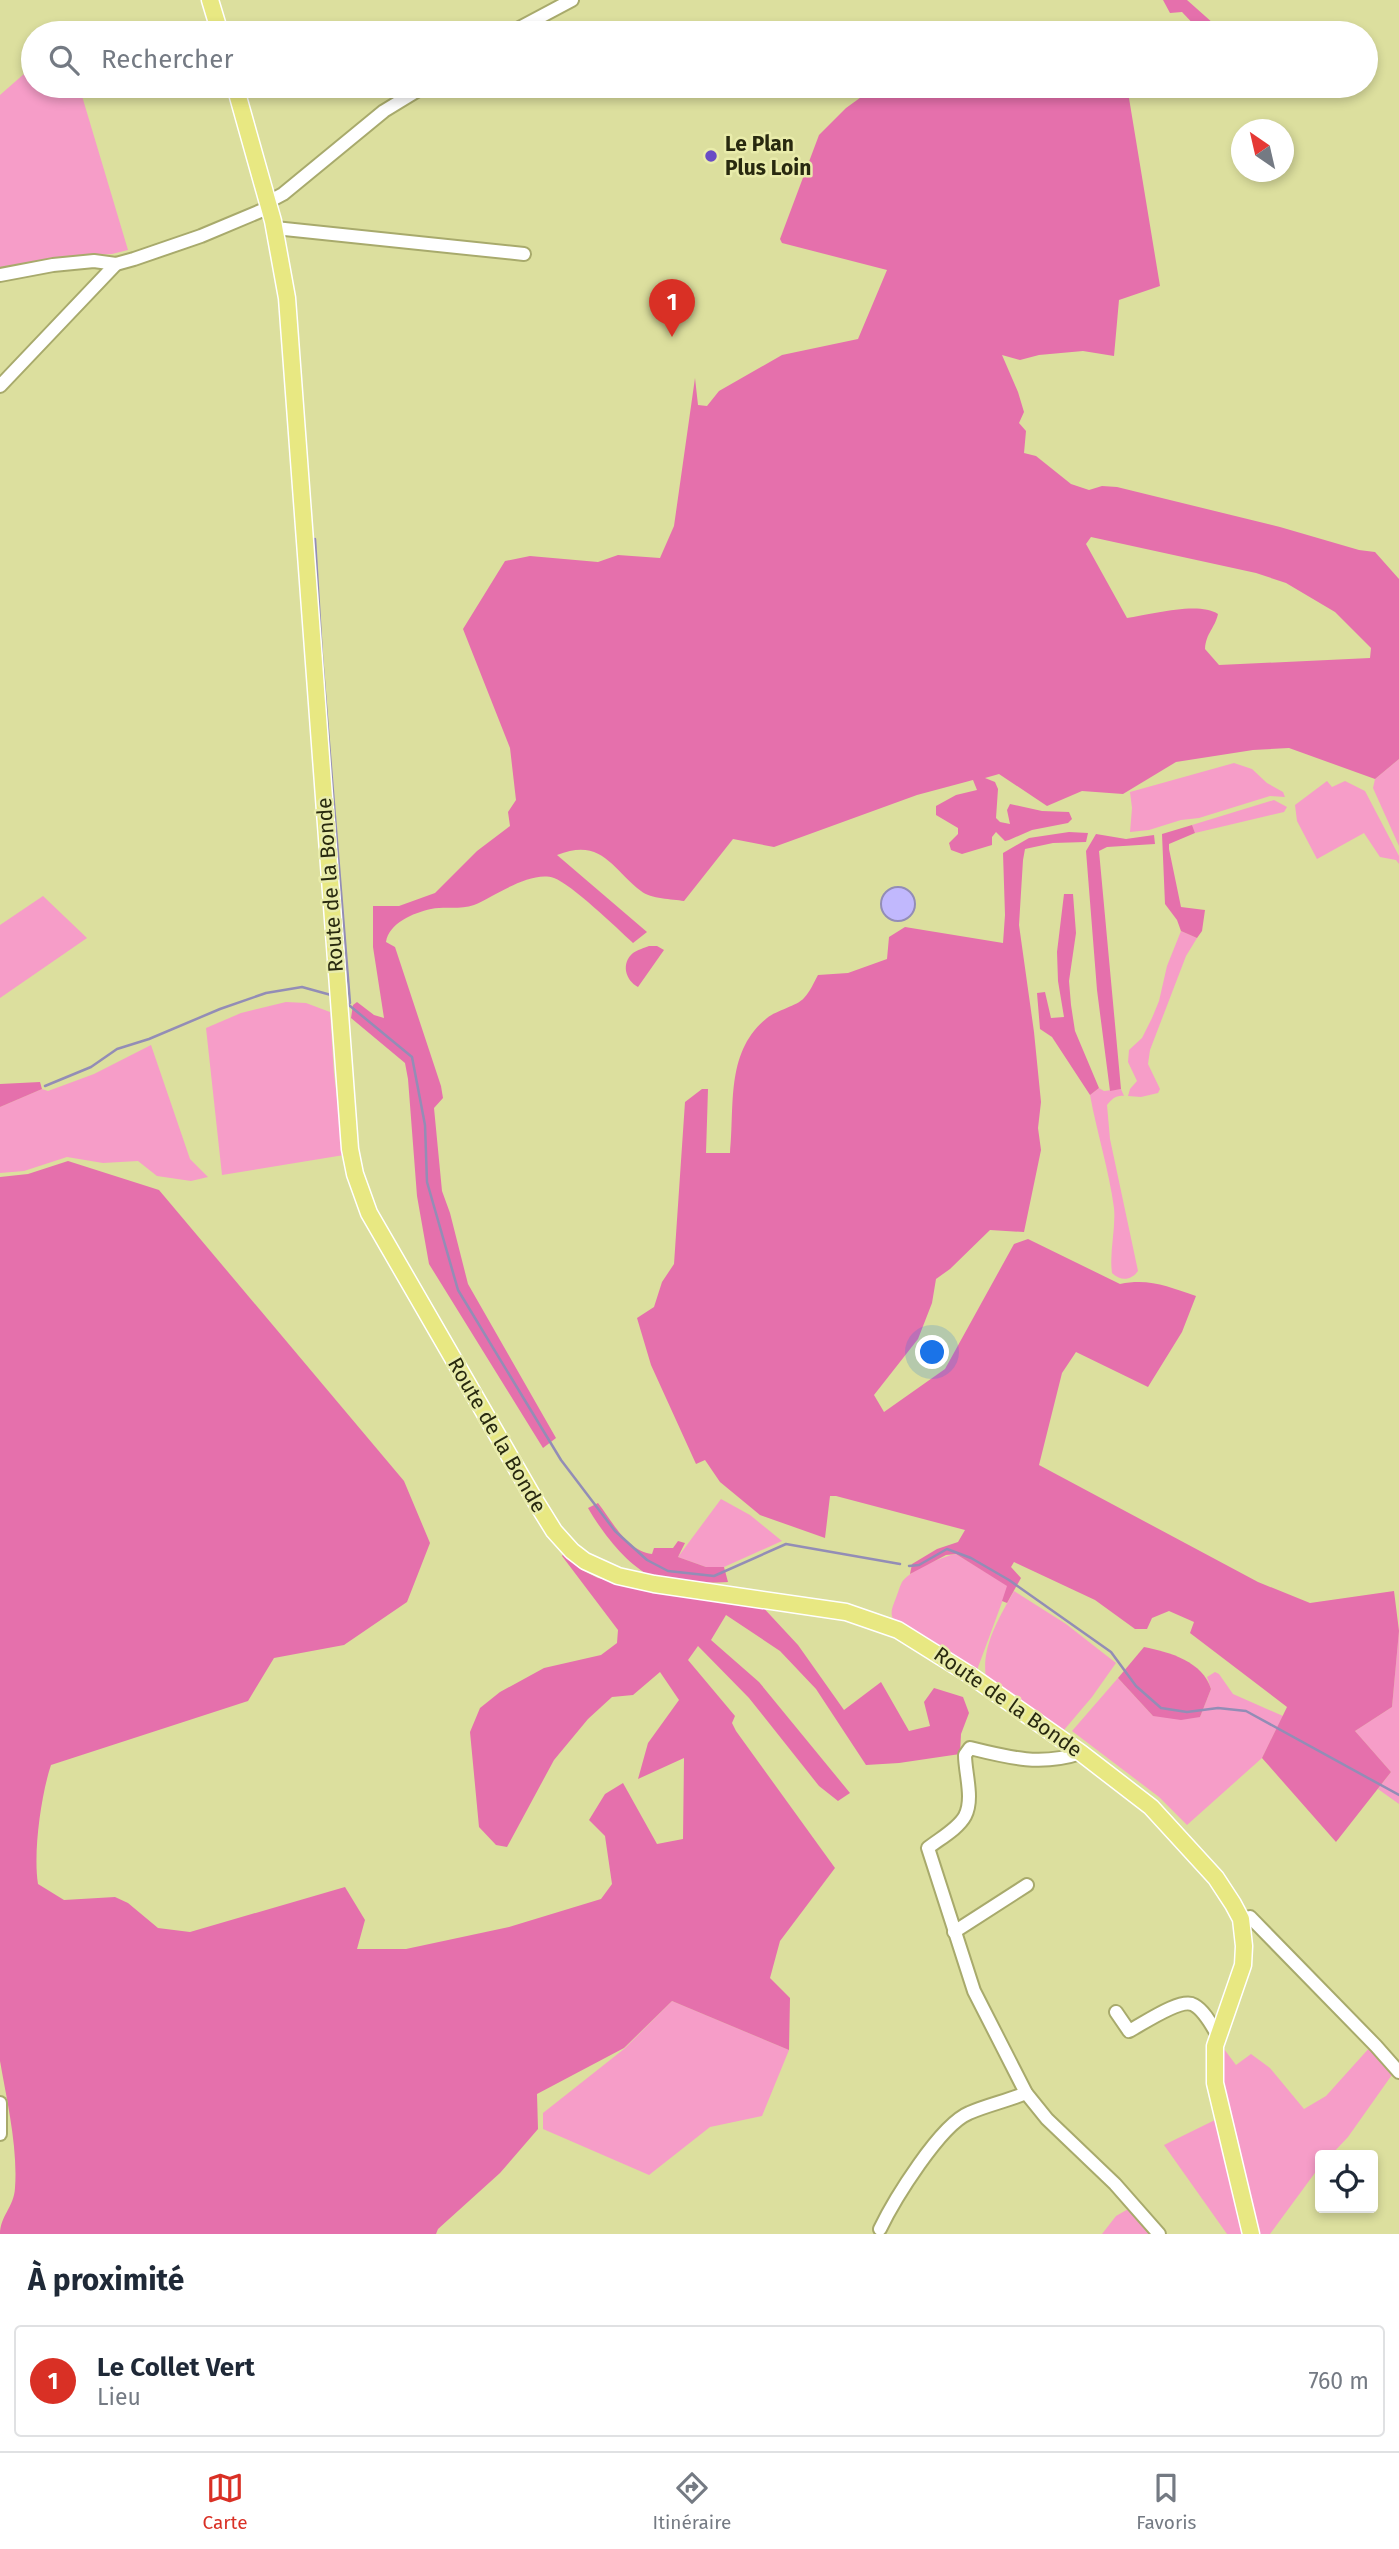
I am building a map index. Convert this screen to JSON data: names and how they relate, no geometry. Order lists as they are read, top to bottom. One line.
{"streets":{"main road":["Route de la Bonde"]},"places":["Le Plan Plus Loin"],"north":"top left","page":{"search":"Rechercher","pins":"1","heading":"À proximité","list":[{"mark":"1","name":"Le Collet Vert","note":"Lieu","value":"760 m"}],"nav":["Carte","Itinéraire","Favoris"]}}
